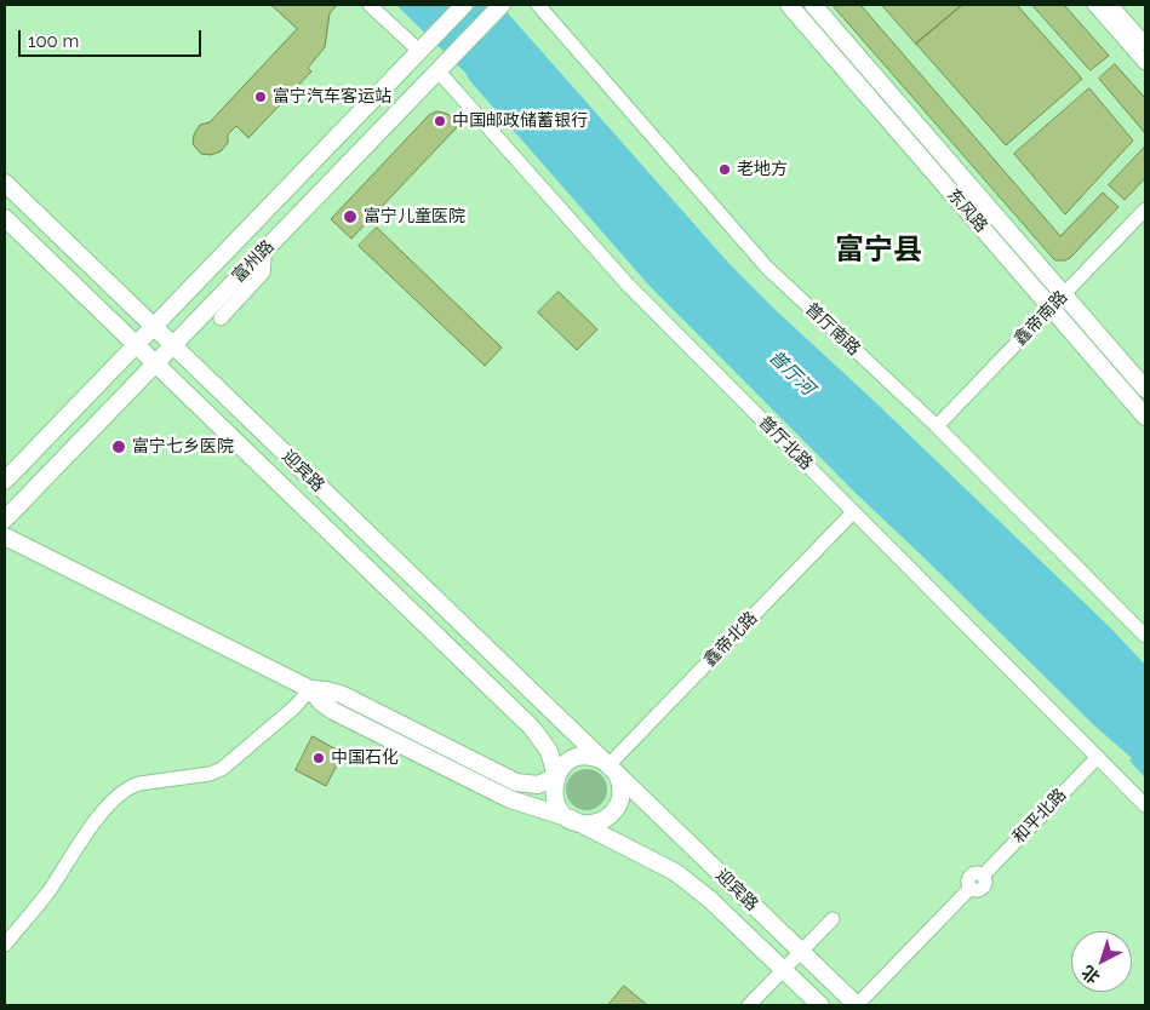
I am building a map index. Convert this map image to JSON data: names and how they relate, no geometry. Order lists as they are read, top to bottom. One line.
{"streets":{"main road":["东风路","富州路","迎宾路"],"street":["鑫帝南路","普厅南路","普厅北路","鑫帝北路","和平北路"]},"crossings":[["东风路","鑫帝南路"],["富州路","普厅北路"],["富州路","迎宾路"],["鑫帝南路","普厅南路"],["普厅北路","鑫帝北路"],["普厅北路","和平北路"],["迎宾路","鑫帝北路"],["迎宾路","和平北路"]],"districts":["富宁县"],"water":["普厅河"],"places":["富宁汽车客运站","中国邮政储蓄银行","老地方","富宁儿童医院","富宁七乡医院","中国石化"],"scale_bar":"100 m","north":"bottom left"}
